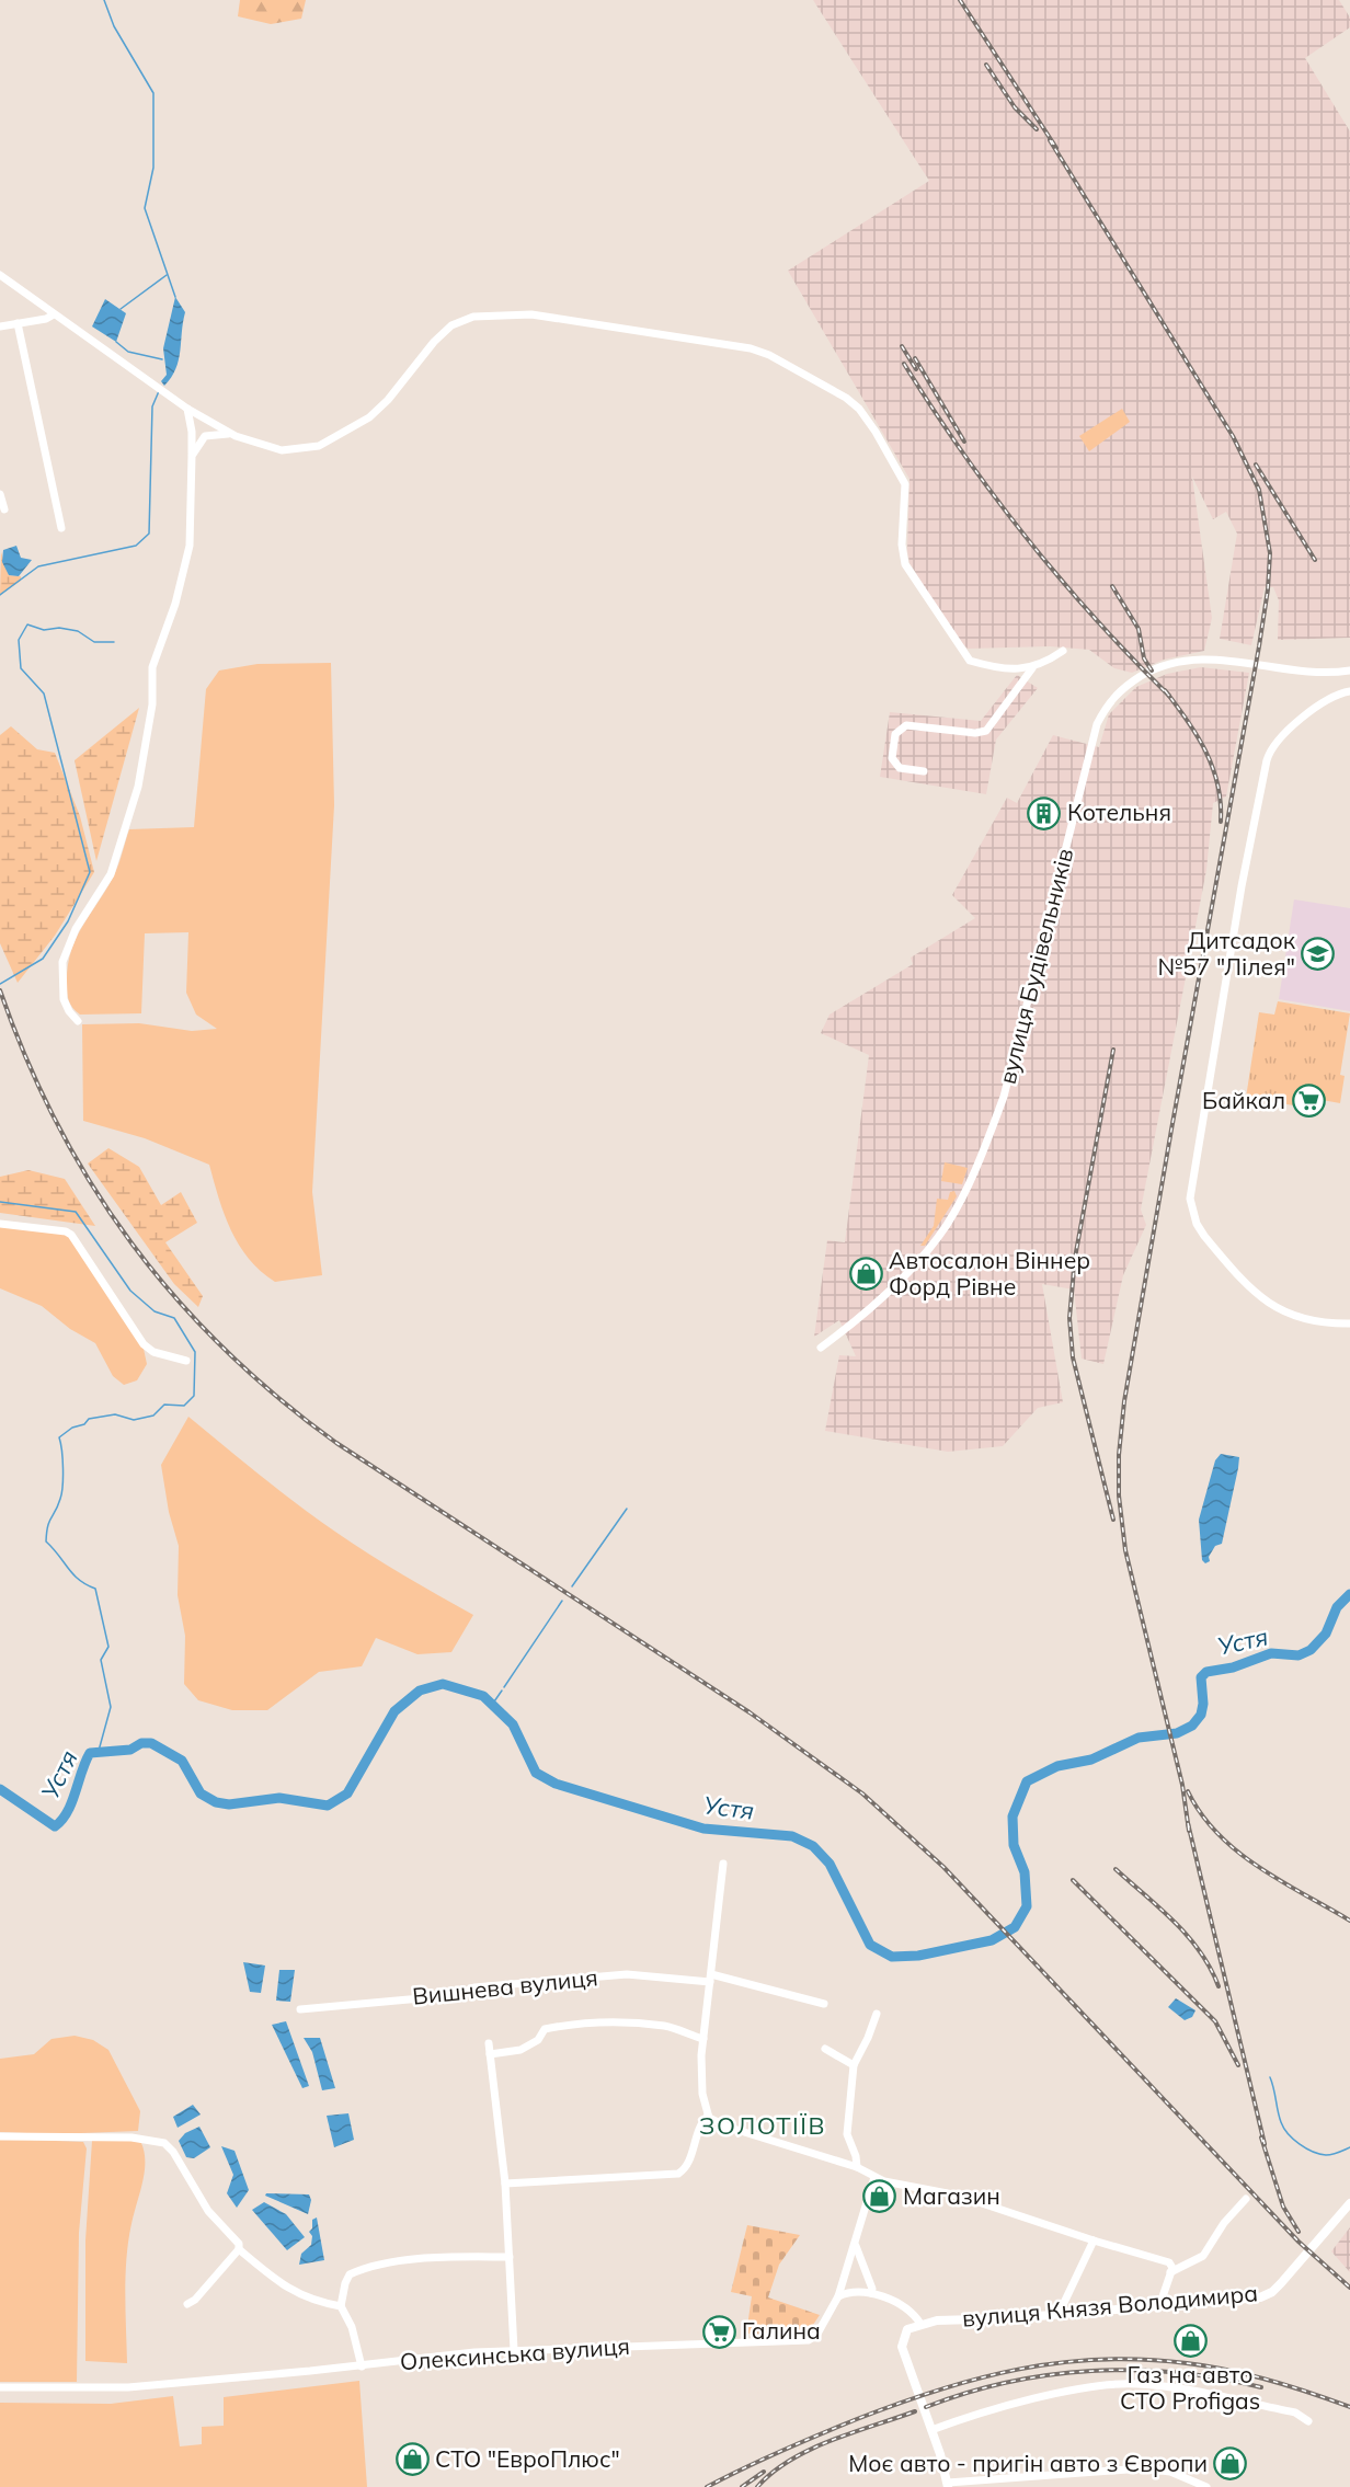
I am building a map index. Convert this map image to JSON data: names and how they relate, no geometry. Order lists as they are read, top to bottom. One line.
{"streets":{"main road":["вулиця Князя Володимира"],"street":["вулиця Будівельників","Вишнева вулиця","Олексинська вулиця"]},"districts":["ЗОЛОТІЇВ"],"water":["Устя"],"places":{"building":["Котельня"],"school or university":["Дитсадок №57 \"Лілея\""],"supermarket":["Байкал","Галина"],"shop":["Автосалон Віннер Форд Рівне","Магазин","Газ на авто СТО Profigas","СТО \"ЕвроПлюс\"","Моє авто - пригін авто з Європи"]}}
